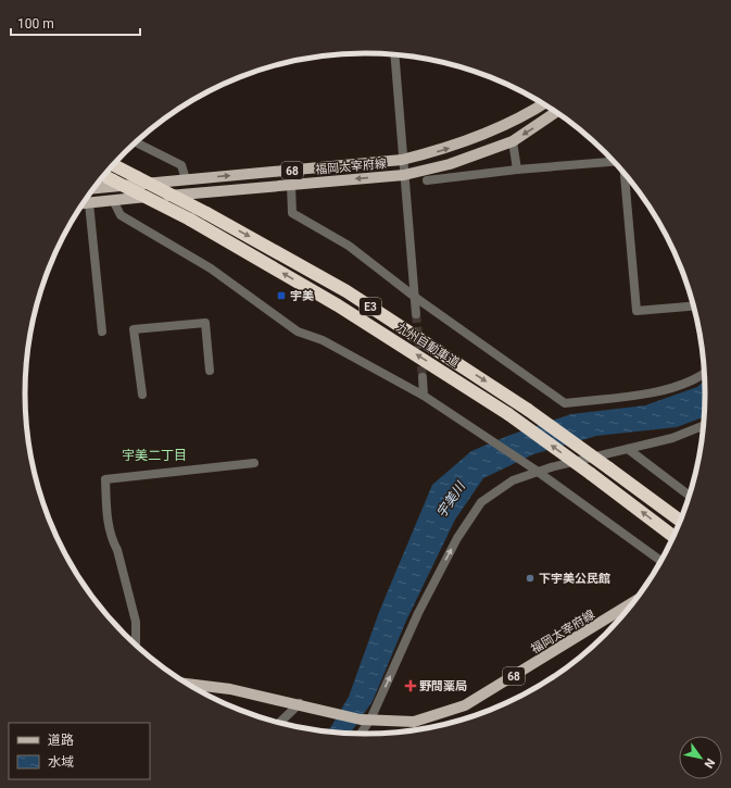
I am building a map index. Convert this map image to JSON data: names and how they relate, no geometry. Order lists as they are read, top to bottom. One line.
{"streets":{"highway":["E3","九州自動車道"],"main road":["福岡太宰府線","68"]},"crossings":[["福岡太宰府線","68"]],"districts":["宇美二丁目"],"water":["宇美川"],"places":{"transit":["宇美"],"other":["下宇美公民館"],"health":["野間薬局"]},"legend":["道路","水域"],"scale_bar":"100 m","north":"bottom right"}
